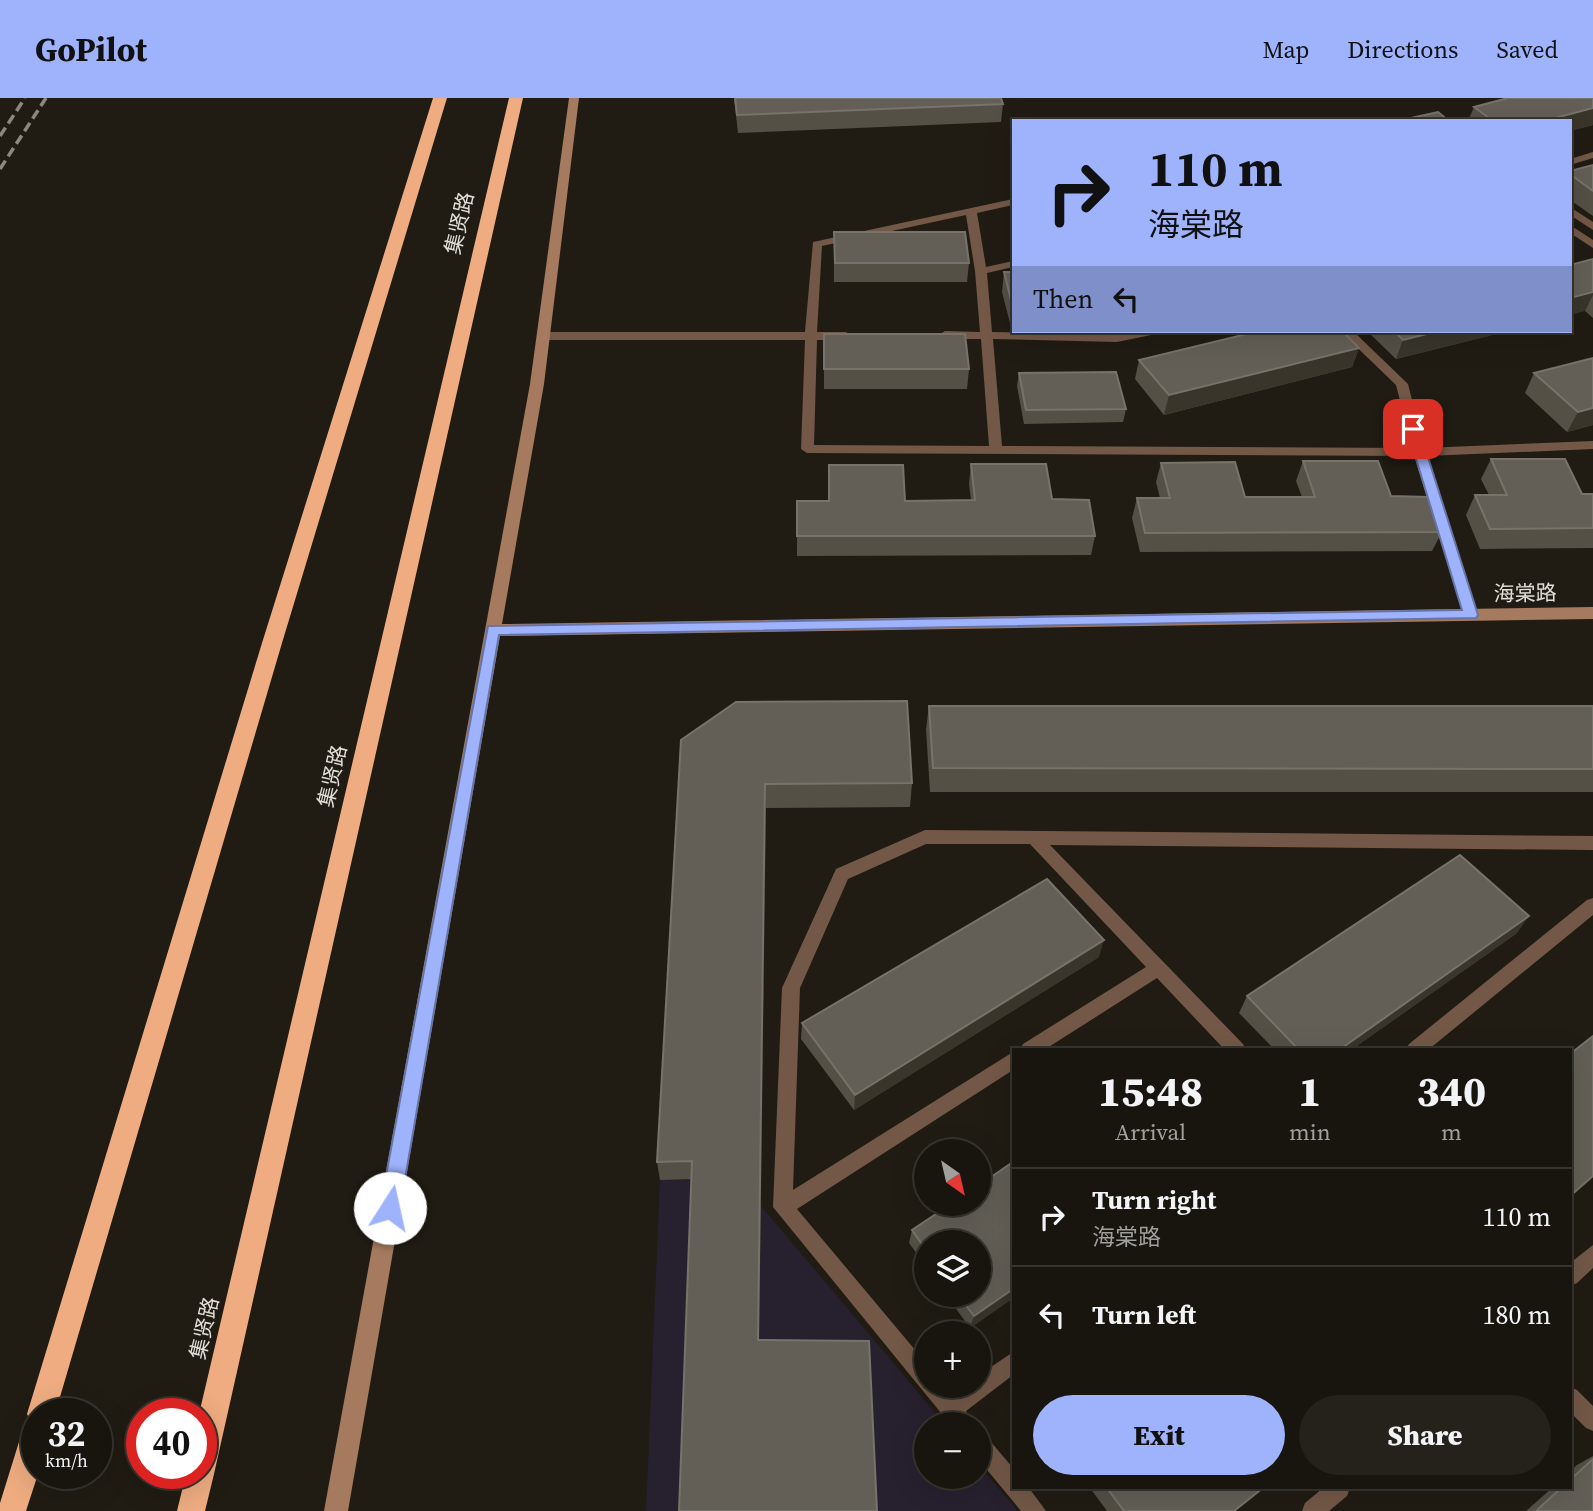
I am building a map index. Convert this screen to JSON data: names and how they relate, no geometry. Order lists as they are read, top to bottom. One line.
{"streets":{"highway":["集贤路"],"street":["海棠路"]},"north":"bottom right","page":{"header":"GoPilot","nav":["Map","Directions","Saved"],"turn":["110 m","海棠路"],"then":"Then","eta":["15:48","Arrival","1","min","340","m"],"map_buttons":["+","−"],"list":[{"name":"Turn right","note":"海棠路","value":"110 m"},{"name":"Turn left","value":"180 m"}],"buttons":["Exit","Share"],"speed":"32 km/h","limit":"40"}}
